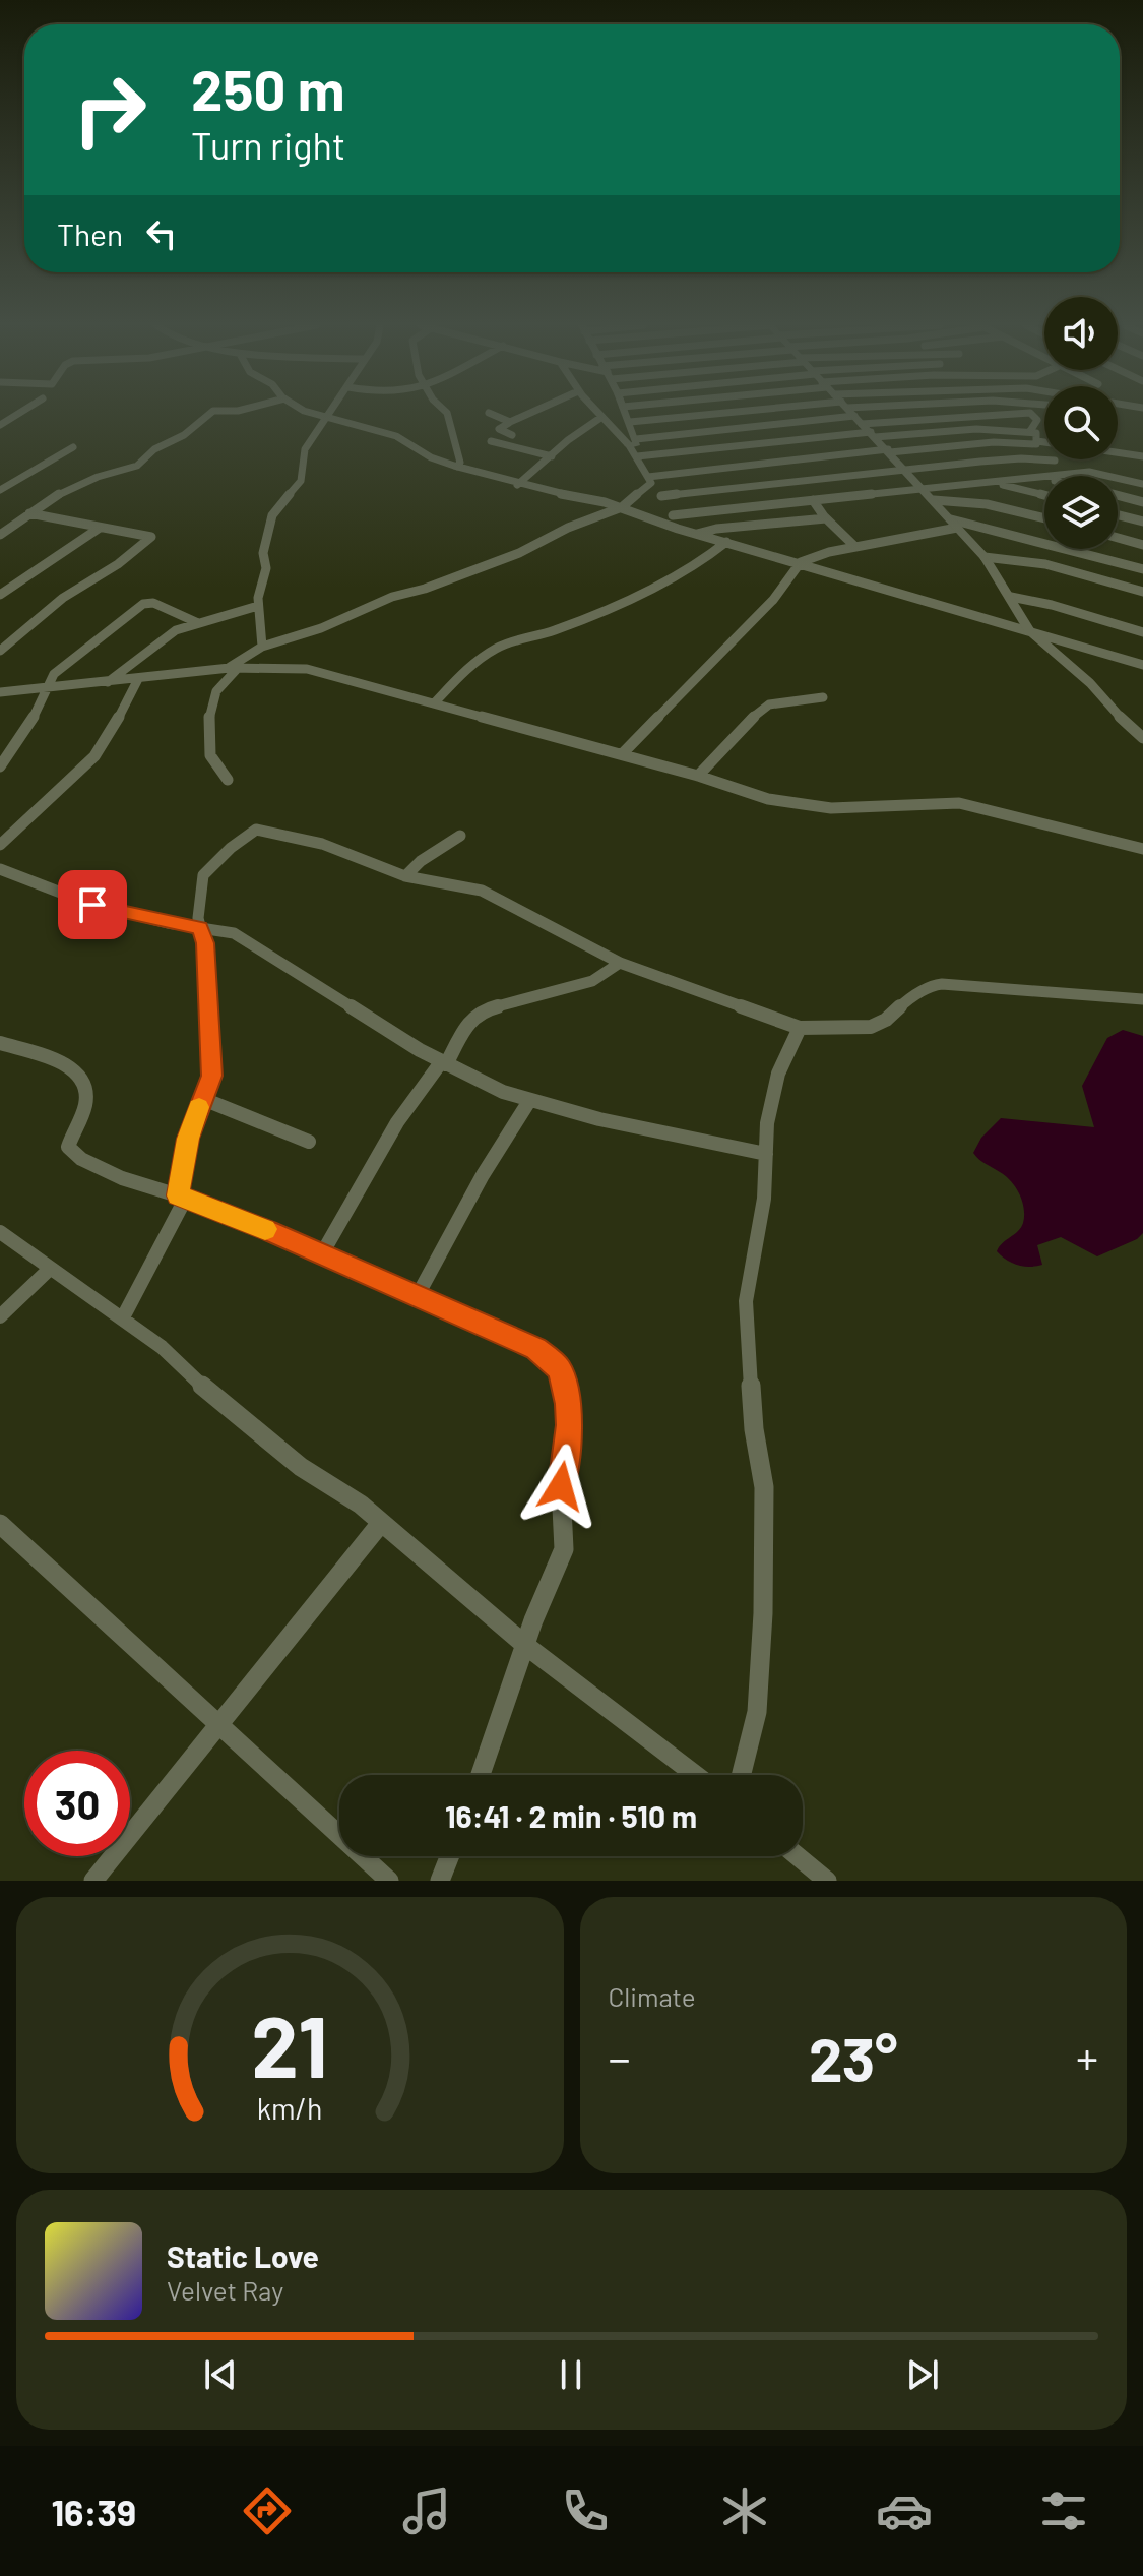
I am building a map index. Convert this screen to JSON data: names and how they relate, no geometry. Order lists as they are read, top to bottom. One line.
{"page":{"turn":["250 m","Turn right"],"then":"Then","limit":"30","trip":"16:41 · 2 min · 510 m","tile":"Climate","heat":["−","23°","+"],"song":["Static Love","Velvet Ray"],"tabs":"16:39","gauge":["21","km/h"]}}
